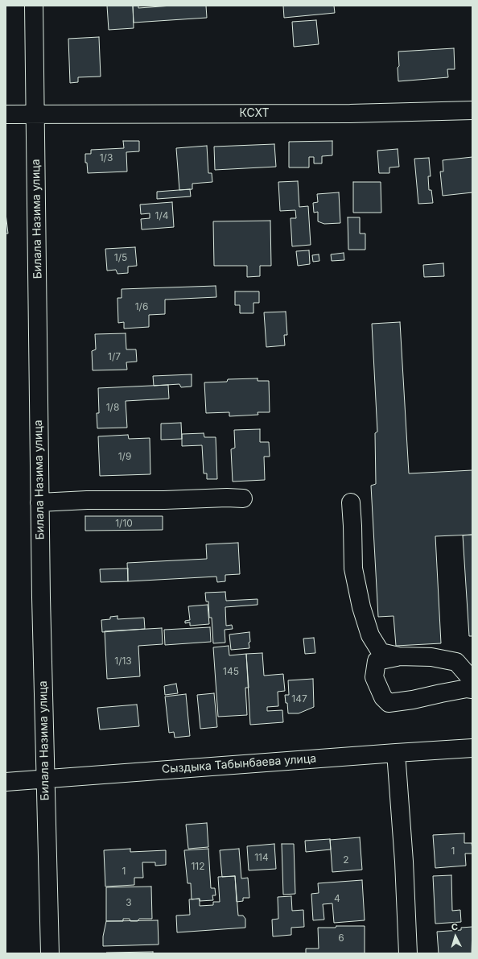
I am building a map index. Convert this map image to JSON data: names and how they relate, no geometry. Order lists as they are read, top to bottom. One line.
{"streets":{"street":["КСХТ","Билала Назима улица","Сыздыка Табынбаева улица"]},"crossings":[["КСХТ","Билала Назима улица"],["Билала Назима улица","Сыздыка Табынбаева улица"]],"house_numbers":["1/3","1/4","1/5","1/6","1/7","1/8","1/9","1/10","1/13","145","147","1","114","2","112","1","4","3","6"],"north":"top"}
